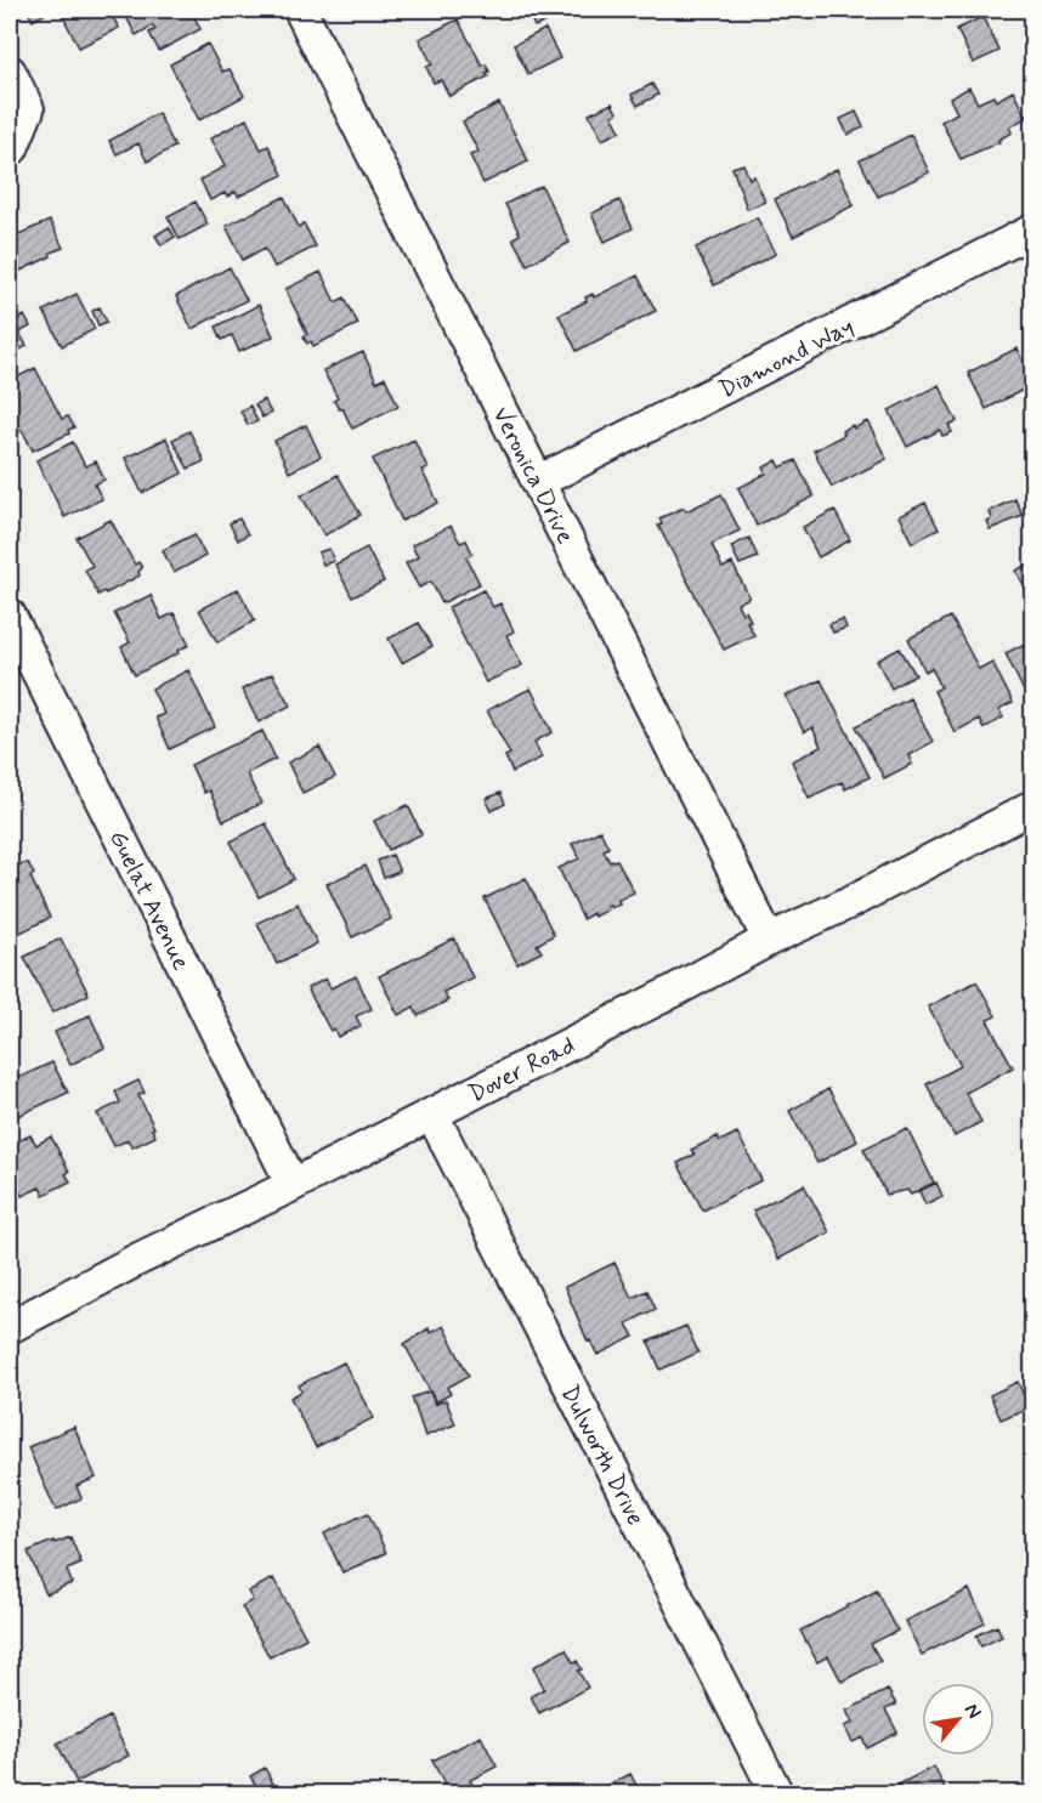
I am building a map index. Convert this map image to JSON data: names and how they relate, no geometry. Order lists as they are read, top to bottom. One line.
{"streets":{"street":["Diamond Way","Veronica Drive","Guelat Avenue","Dover Road","Dulworth Drive"]},"crossings":[["Diamond Way","Veronica Drive"],["Veronica Drive","Dover Road"],["Guelat Avenue","Dover Road"],["Dover Road","Dulworth Drive"]],"north":"top right"}
